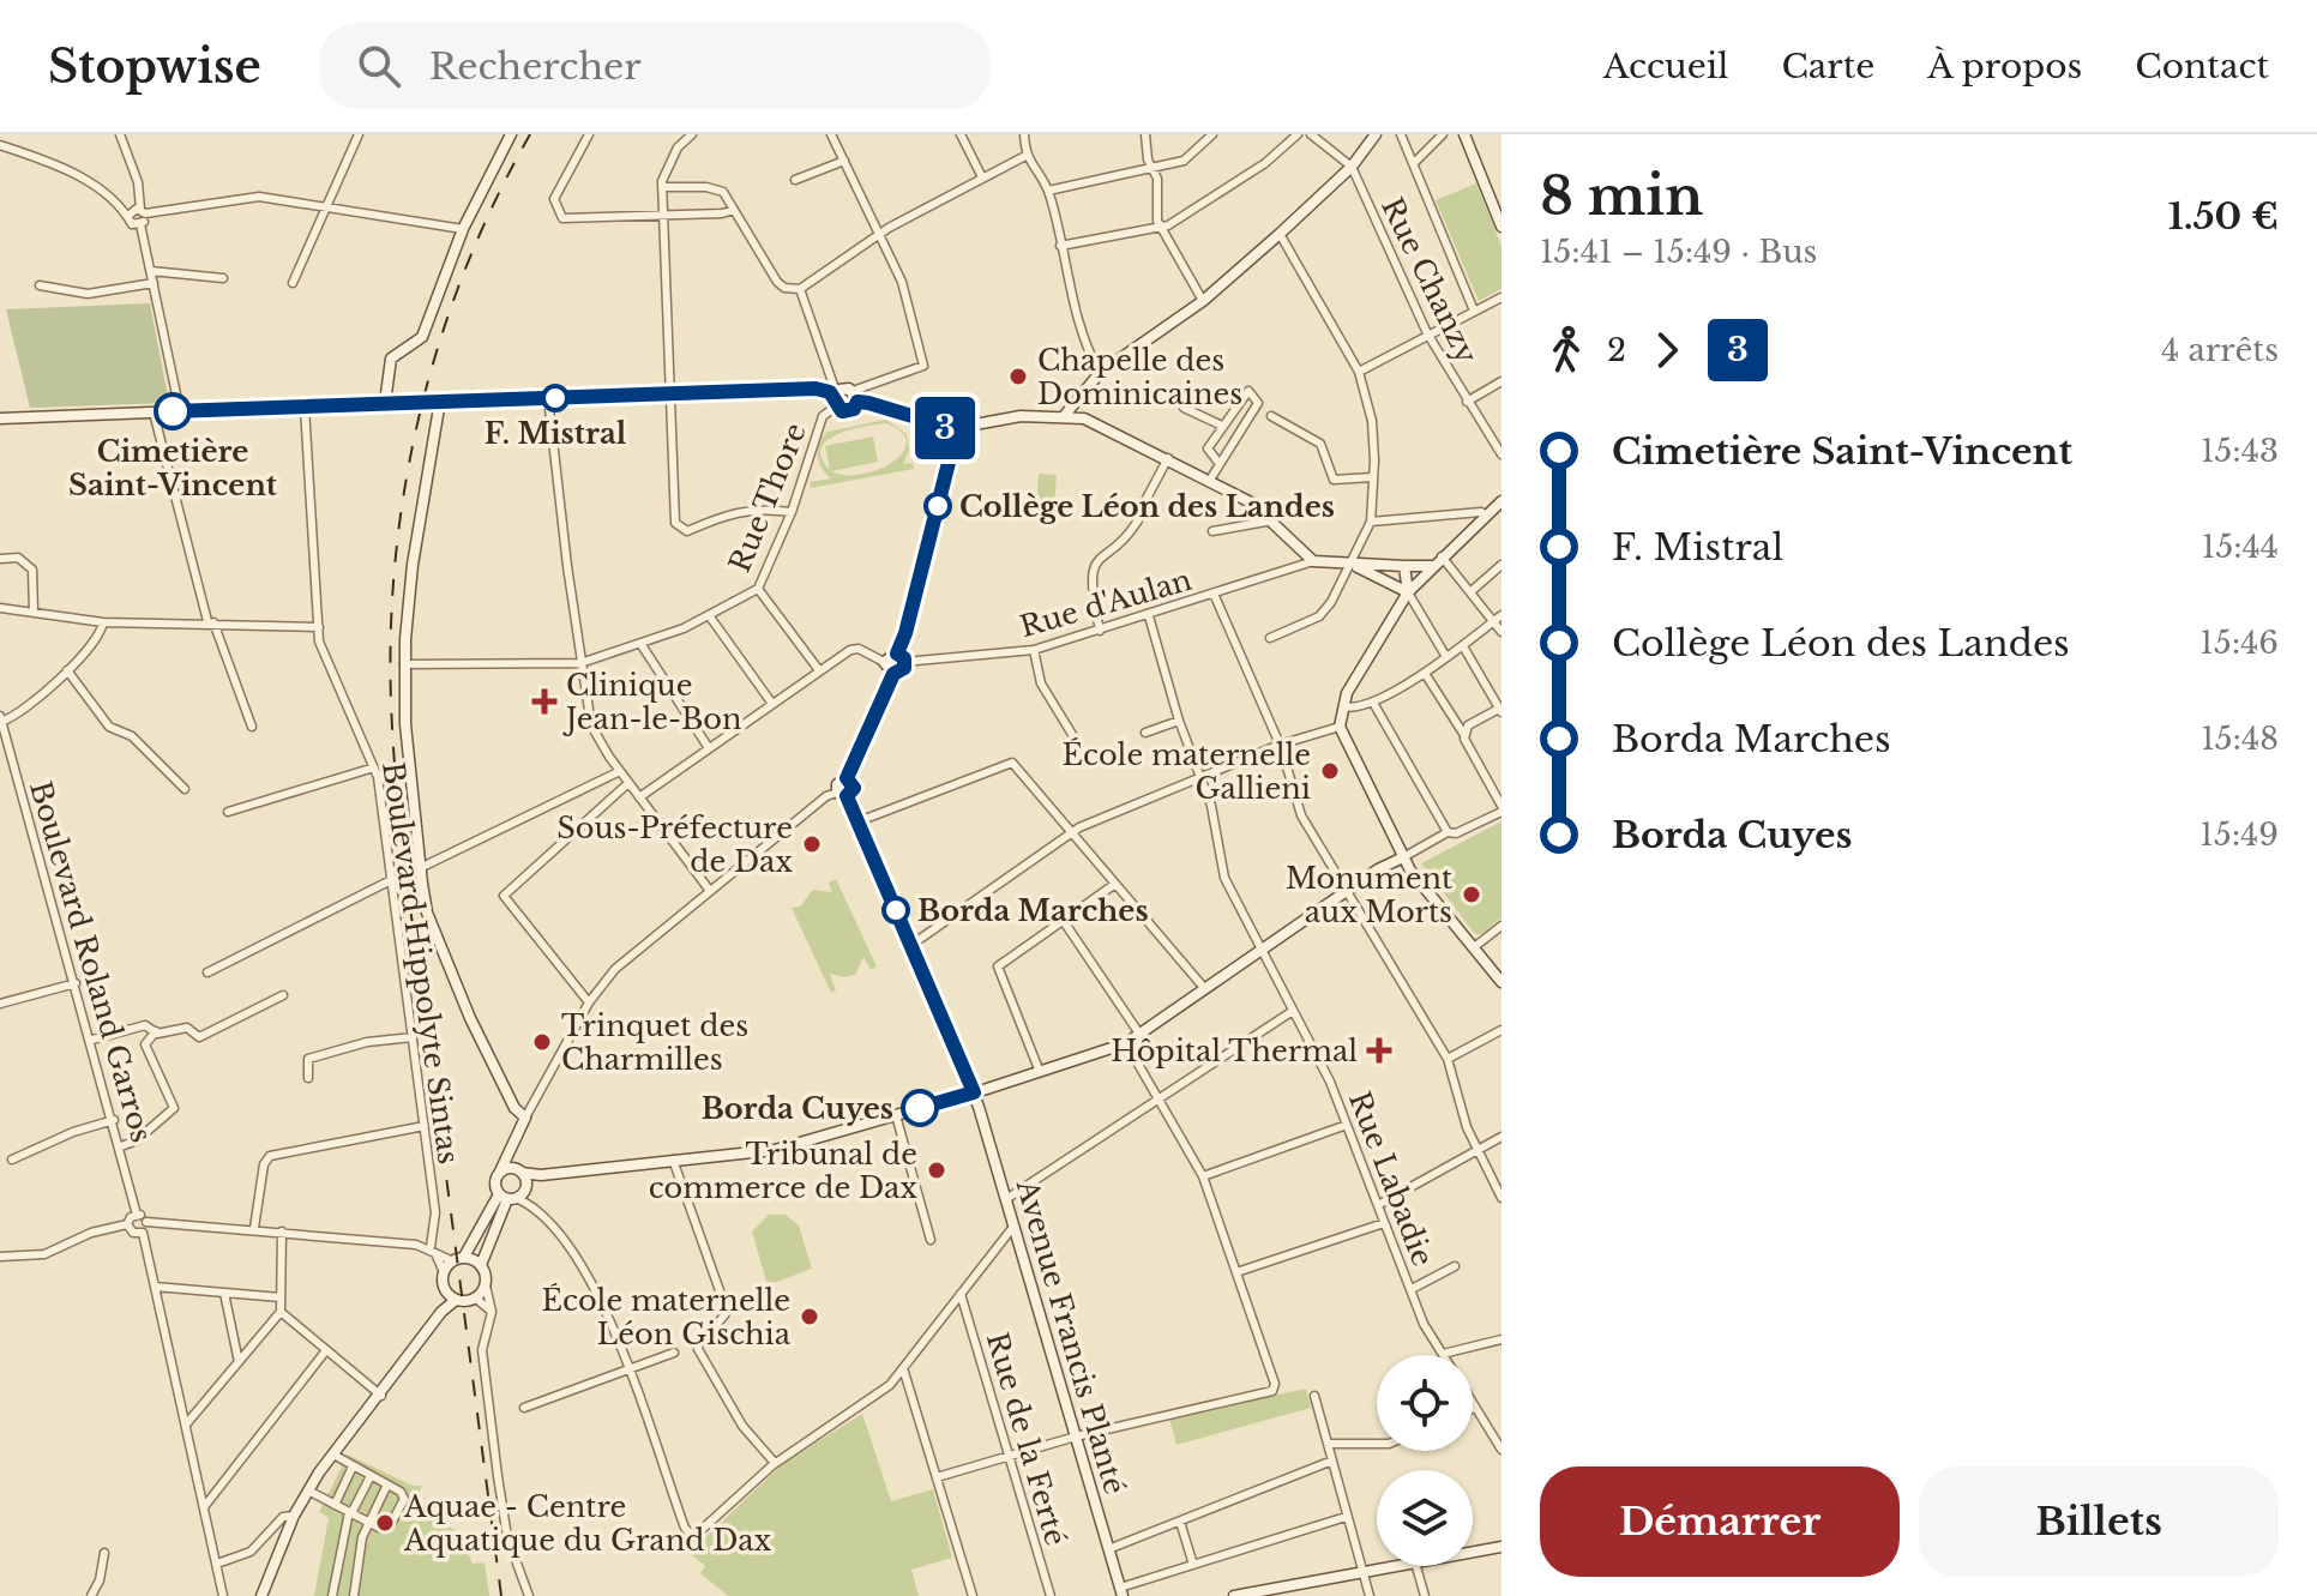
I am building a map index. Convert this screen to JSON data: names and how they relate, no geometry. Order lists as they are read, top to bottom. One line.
{"streets":{"main road":["Avenue Francis Planté"],"street":["Rue Chanzy","Rue Thore","Rue d'Aulan","Boulevard Roland Garros","Boulevard Hippolyte Sintas","Rue Labadie","Rue de la Ferté"]},"crossings":[["Rue d'Aulan","Rue Labadie"]],"places":{"other":["Chapelle des Dominicaines","F. Mistral","Cimetière Saint-Vincent","Collège Léon des Landes","École maternelle Gallieni","Sous-Préfecture de Dax","Monument aux Morts","Borda Marches","Trinquet des Charmilles","Borda Cuyes","Tribunal de commerce de Dax","École maternelle Léon Gischia","Aquae - Centre Aquatique du Grand Dax"],"health":["Clinique Jean-le-Bon","Hôpital Thermal"]},"lines":["bus line 3"],"page":{"header":"Stopwise","search":"Rechercher","nav":["Accueil","Carte","À propos","Contact"],"on_map":"3","heading":["8 min","15:41 – 15:49 · Bus","1.50 €"],"legs":["2","3","4 arrêts"],"list":[{"name":"Cimetière Saint-Vincent","value":"15:43"},{"name":"F. Mistral","value":"15:44"},{"name":"Collège Léon des Landes","value":"15:46"},{"name":"Borda Marches","value":"15:48"},{"name":"Borda Cuyes","value":"15:49"}],"buttons":["Démarrer","Billets"]}}
